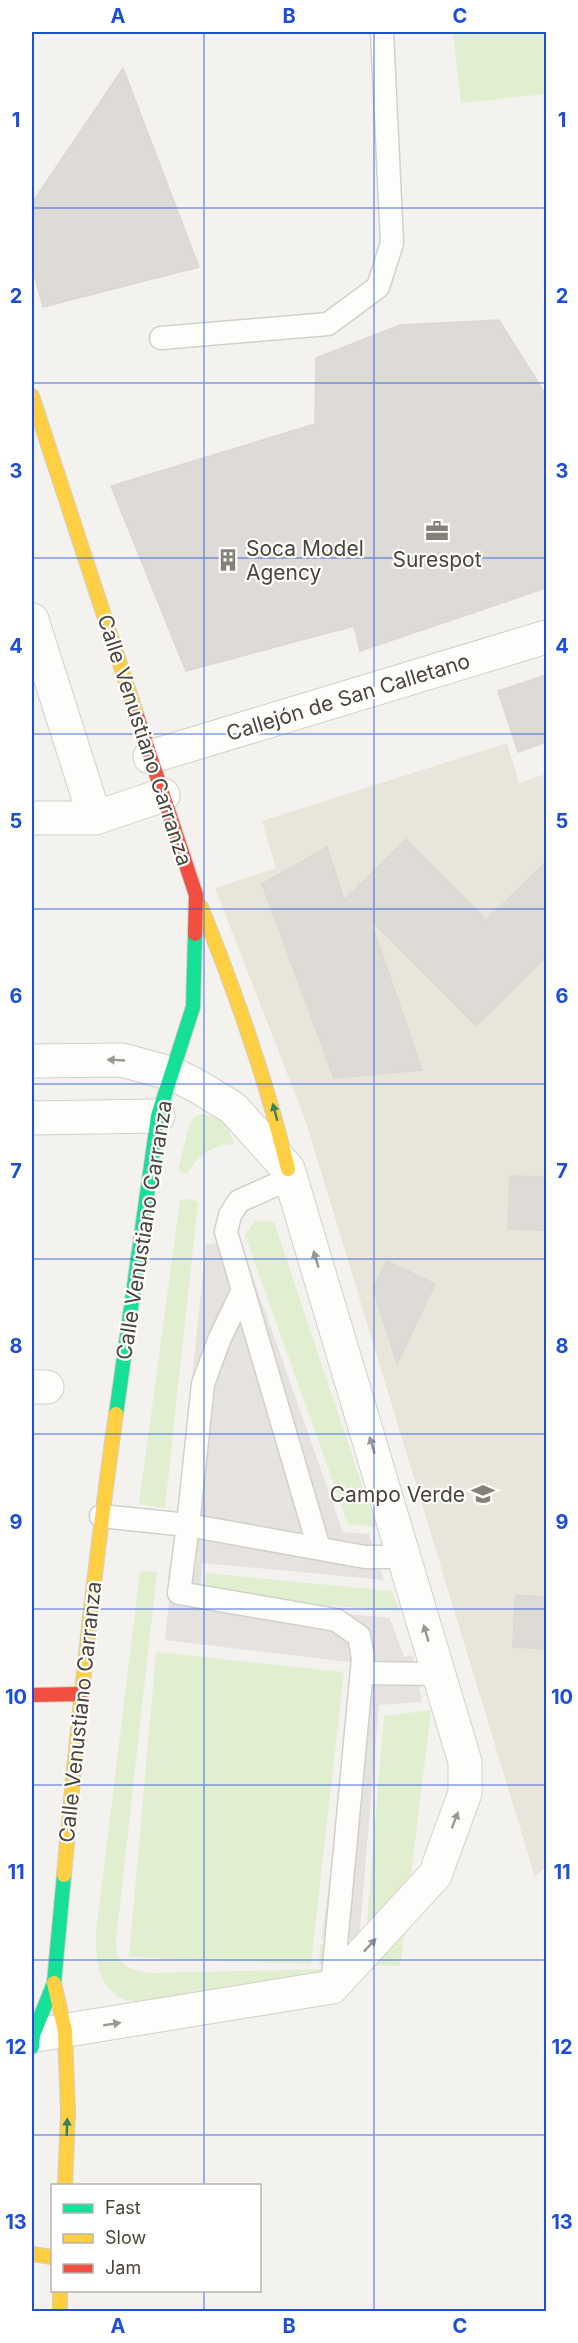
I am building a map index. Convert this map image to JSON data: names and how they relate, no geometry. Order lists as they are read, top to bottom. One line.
{"streets":{"street":["Callejón de San Calletano","Calle Venustiano Carranza"]},"crossings":[["Callejón de San Calletano","Calle Venustiano Carranza"]],"places":{"office":["Surespot"],"building":["Soca Model Agency"],"school or university":["Campo Verde"]},"legend":["Fast","Slow","Jam"],"grid":{"columns":["A","B","C"],"rows":["1","2","3","4","5","6","7","8","9","10","11","12","13"]}}
